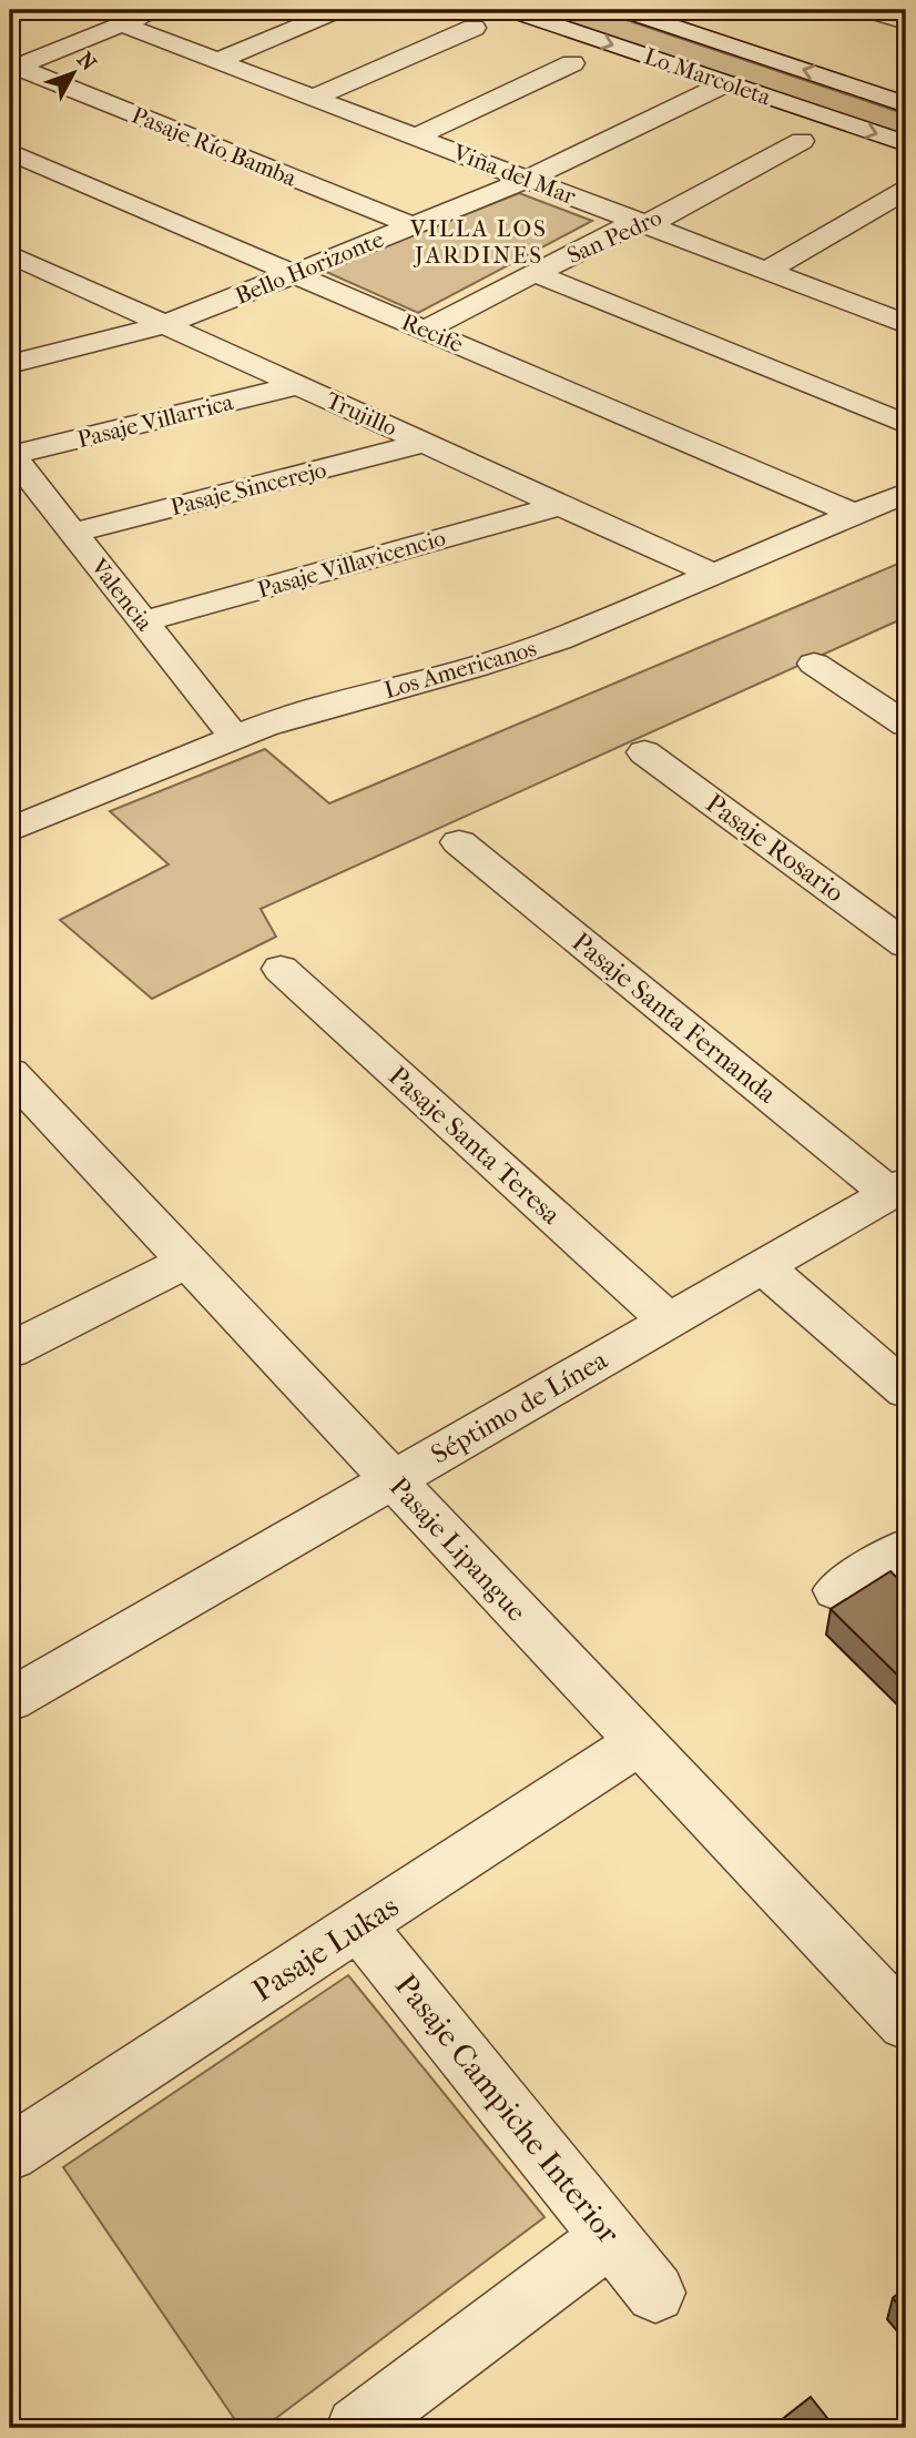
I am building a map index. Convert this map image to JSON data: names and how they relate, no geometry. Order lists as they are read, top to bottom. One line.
{"streets":{"street":["Lo Marcoleta","Pasaje Río Bamba","Viña del Mar","San Pedro","Bello Horizonte","Recife","Trujillo","Pasaje Villarrica","Pasaje Sincerejo","Pasaje Villavicencio","Valencia","Los Americanos","Pasaje Rosario","Pasaje Santa Fernanda","Pasaje Santa Teresa","Séptimo de Línea","Pasaje Lipangue","Pasaje Lukas","Pasaje Campiche Interior"]},"crossings":[["Lo Marcoleta","Bello Horizonte"],["Pasaje Río Bamba","Bello Horizonte"],["Viña del Mar","San Pedro"],["Viña del Mar","Bello Horizonte"],["San Pedro","Recife"],["Bello Horizonte","Recife"],["Bello Horizonte","Trujillo"],["Recife","Los Americanos"],["Trujillo","Pasaje Villarrica"],["Trujillo","Pasaje Sincerejo"],["Trujillo","Pasaje Villavicencio"],["Trujillo","Los Americanos"],["Pasaje Villarrica","Valencia"],["Pasaje Sincerejo","Valencia"],["Pasaje Villavicencio","Valencia"],["Valencia","Los Americanos"],["Pasaje Santa Fernanda","Séptimo de Línea"],["Pasaje Santa Teresa","Séptimo de Línea"],["Séptimo de Línea","Pasaje Lipangue"],["Pasaje Lipangue","Pasaje Lukas"],["Pasaje Lukas","Pasaje Campiche Interior"]],"districts":["VILLA LOS JARDINES"],"north":"top right"}
